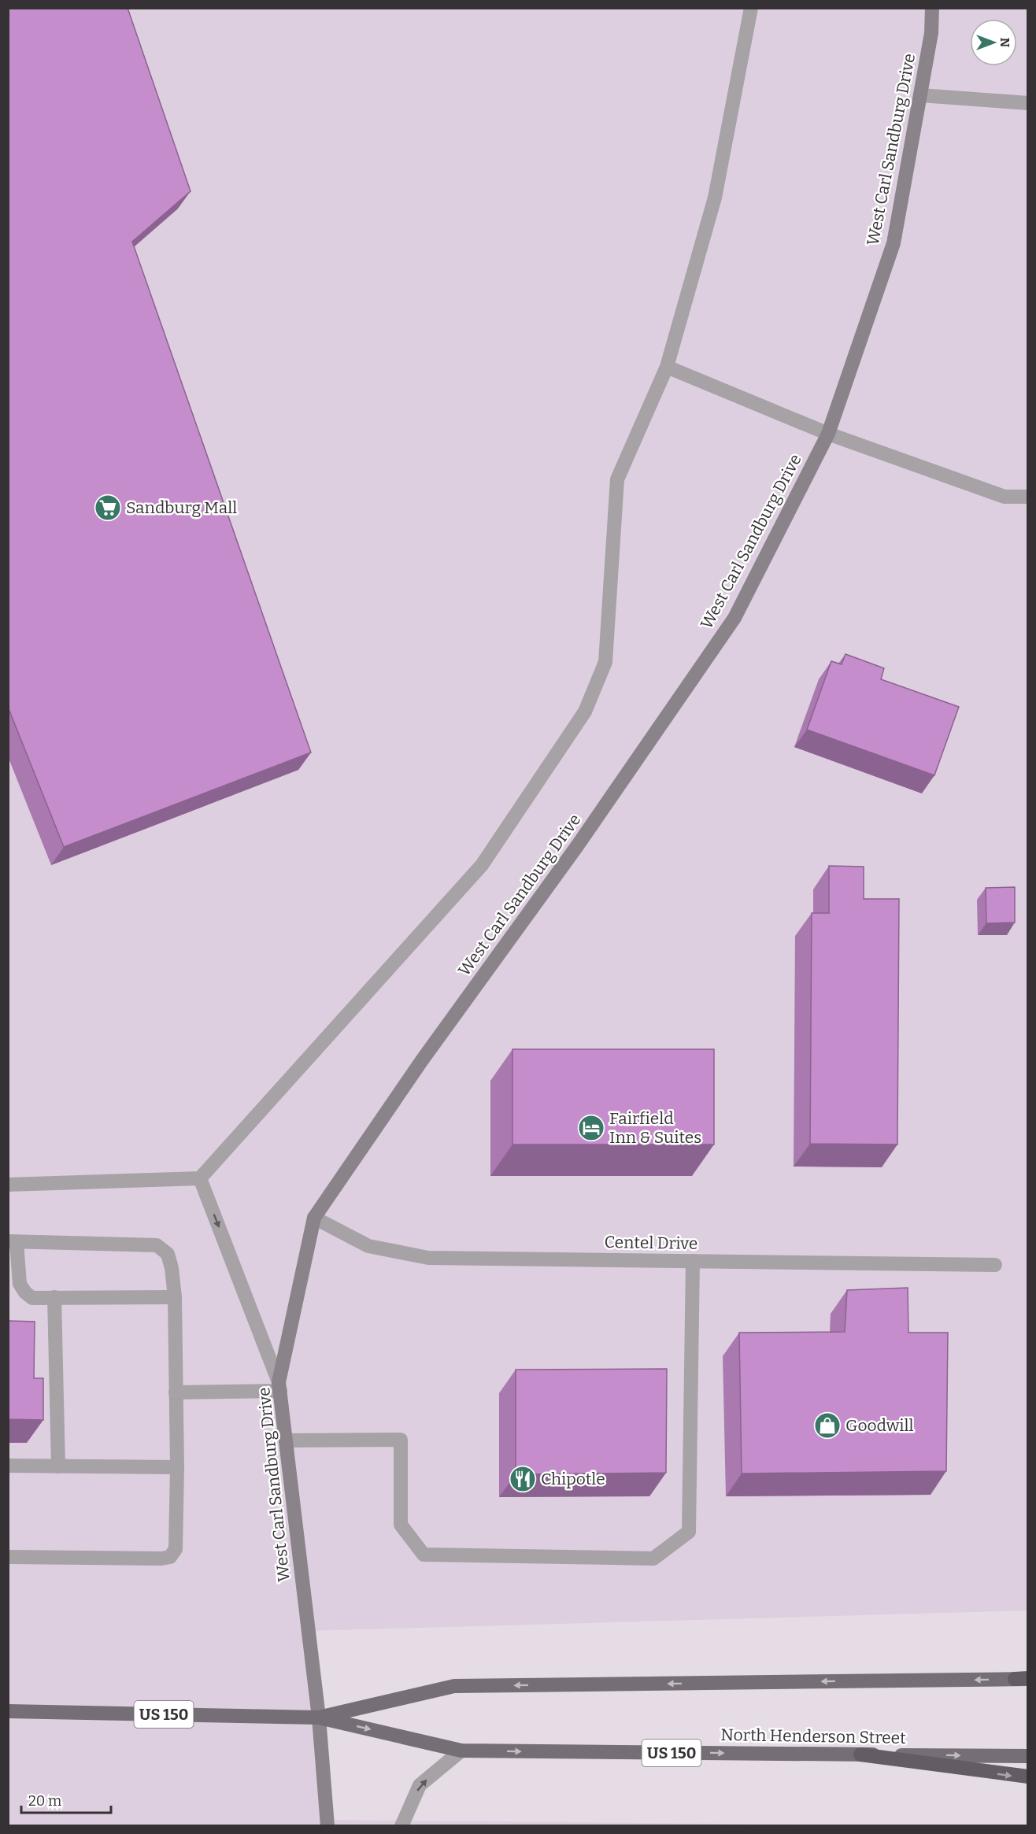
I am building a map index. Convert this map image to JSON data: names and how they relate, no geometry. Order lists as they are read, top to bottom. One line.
{"streets":{"main road":["US 150","North Henderson Street"],"street":["West Carl Sandburg Drive","Centel Drive"]},"crossings":[["West Carl Sandburg Drive","Centel Drive"],["West Carl Sandburg Drive","North Henderson Street"]],"places":{"supermarket":["Sandburg Mall"],"hotel":["Fairfield Inn & Suites"],"shop":["Goodwill"],"restaurant":["Chipotle"]},"scale_bar":"20 m","north":"right"}
